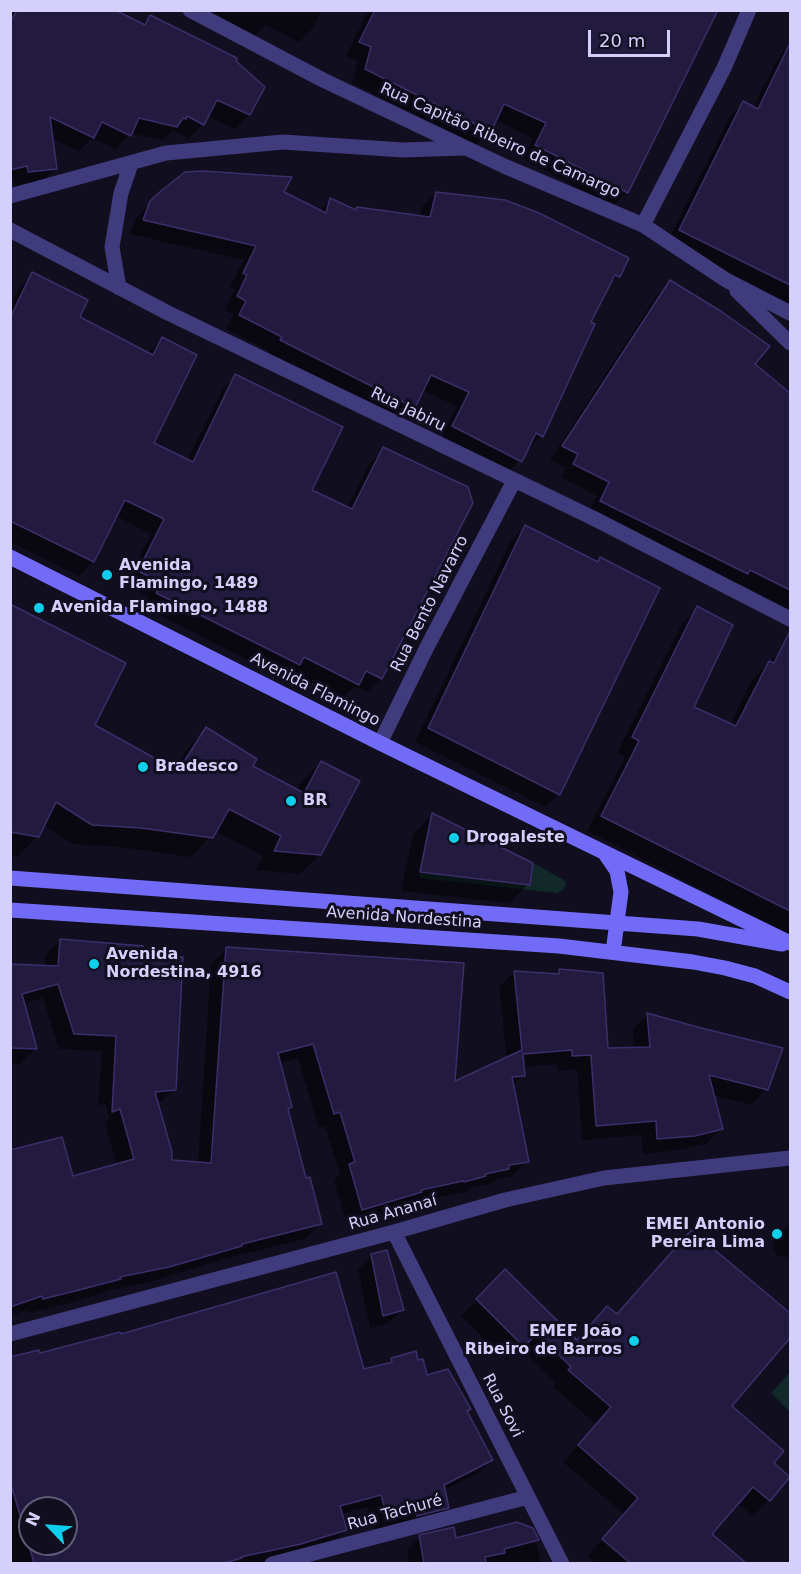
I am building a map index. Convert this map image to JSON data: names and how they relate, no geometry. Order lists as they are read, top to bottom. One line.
{"streets":{"main road":["Avenida Flamingo","Avenida Nordestina"],"street":["Rua Capitão Ribeiro de Camargo","Rua Jabiru","Rua Bento Navarro","Rua Ananaí","Rua Sovi","Rua Tachuré"]},"crossings":[["Rua Jabiru","Rua Bento Navarro"],["Rua Bento Navarro","Avenida Flamingo"],["Avenida Flamingo","Avenida Nordestina"],["Rua Ananaí","Rua Sovi"],["Rua Sovi","Rua Tachuré"]],"places":["Avenida Flamingo, 1489","Avenida Flamingo, 1488","Bradesco","BR","Drogaleste","Avenida Nordestina, 4916","EMEI Antonio Pereira Lima","EMEF João Ribeiro de Barros"],"scale_bar":"20 m","north":"top left"}
